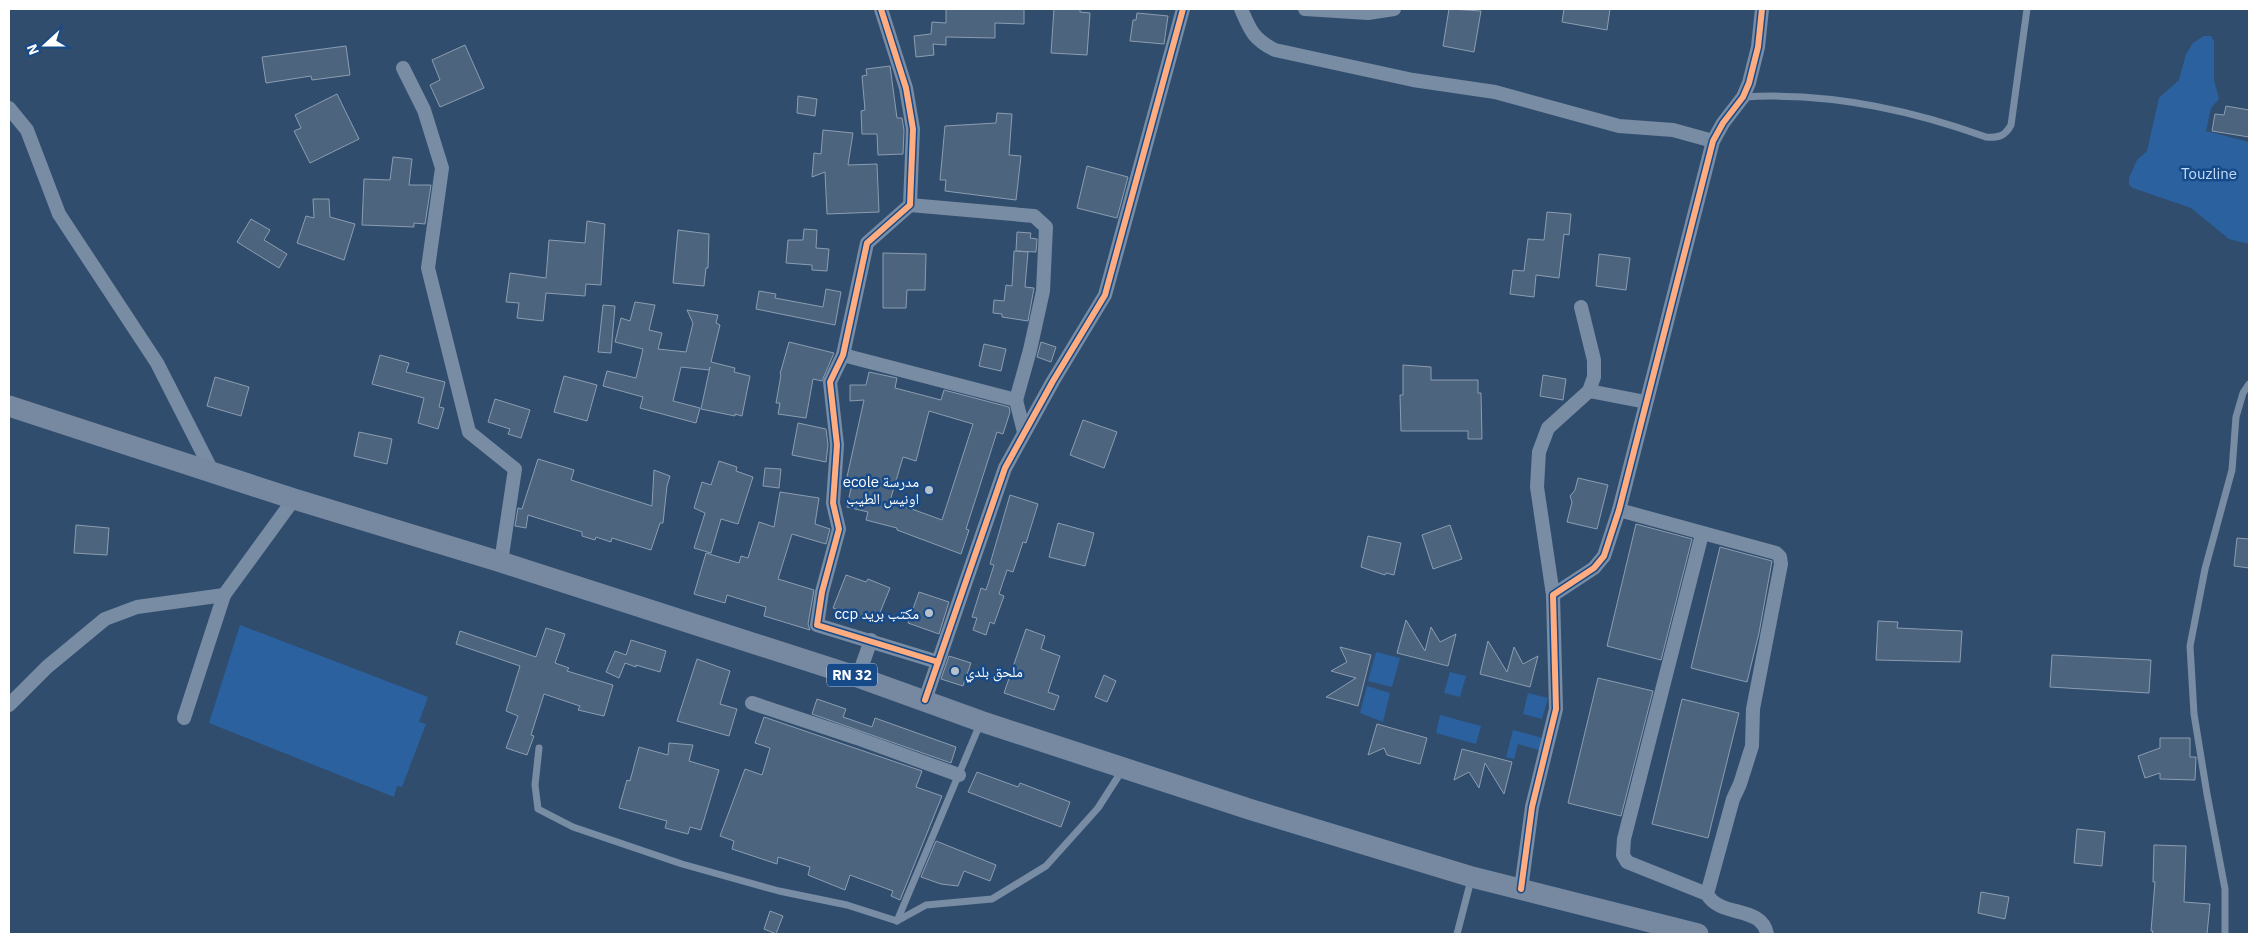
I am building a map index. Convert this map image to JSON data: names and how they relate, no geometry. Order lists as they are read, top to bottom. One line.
{"streets":{"main road":["RN 32"]},"parks":["Touzline"],"places":["ecole مدرسة اونيس الطيب","ccp مكتب بريد","ملحق بلدي"],"north":"left"}
